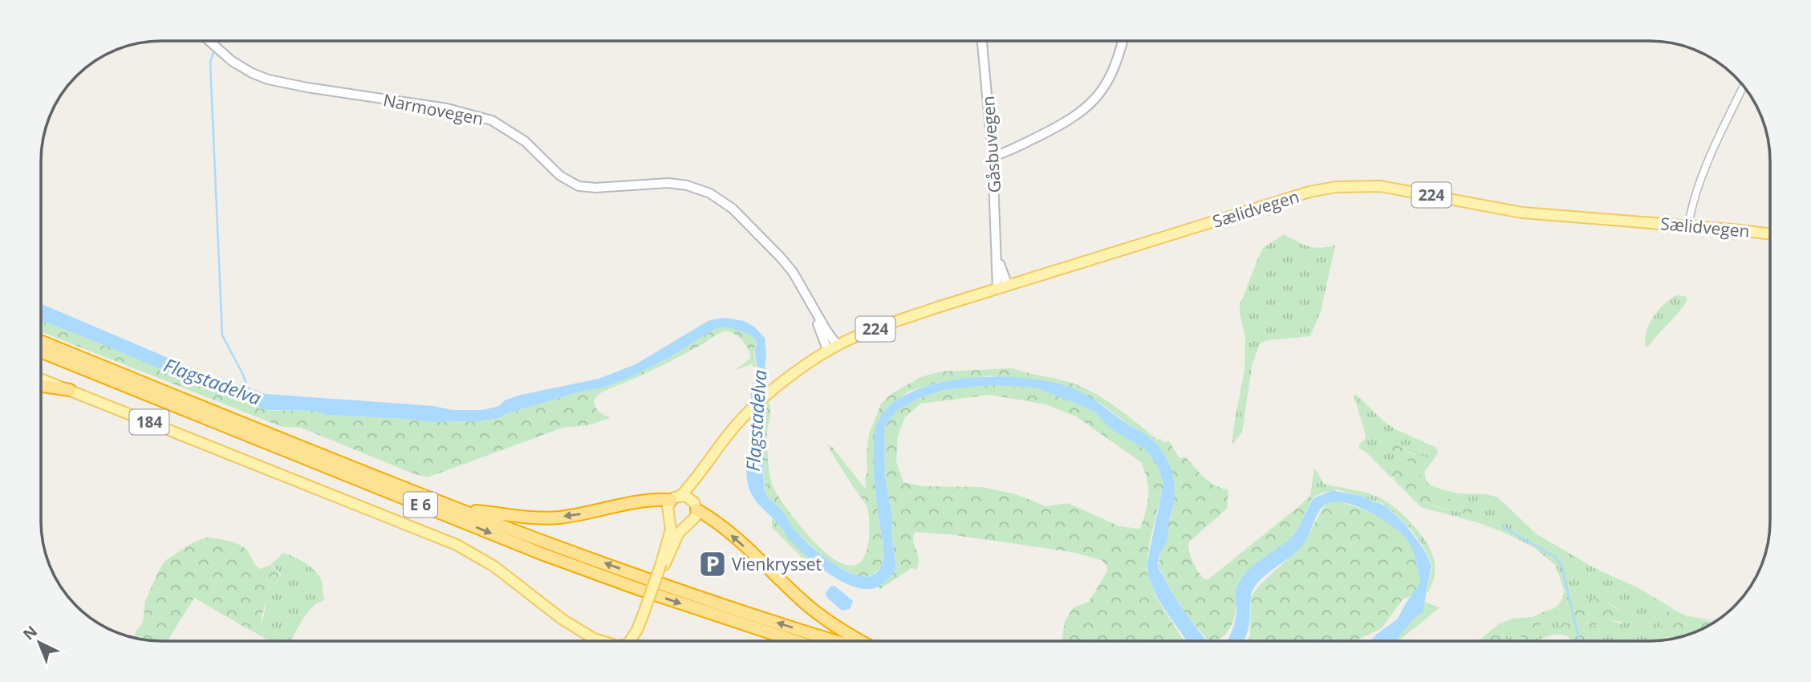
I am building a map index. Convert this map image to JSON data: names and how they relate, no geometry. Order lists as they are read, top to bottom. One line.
{"streets":{"highway":["E 6"],"main road":["Narmovegen","Gåsbuvegen","224","Sælidvegen","184"]},"crossings":[["Narmovegen","Sælidvegen"],["Gåsbuvegen","Sælidvegen"],["224","Sælidvegen"],["224","E 6"]],"water":["Flagstadelva"],"places":{"parking":["Vienkrysset"]},"north":"top left"}
